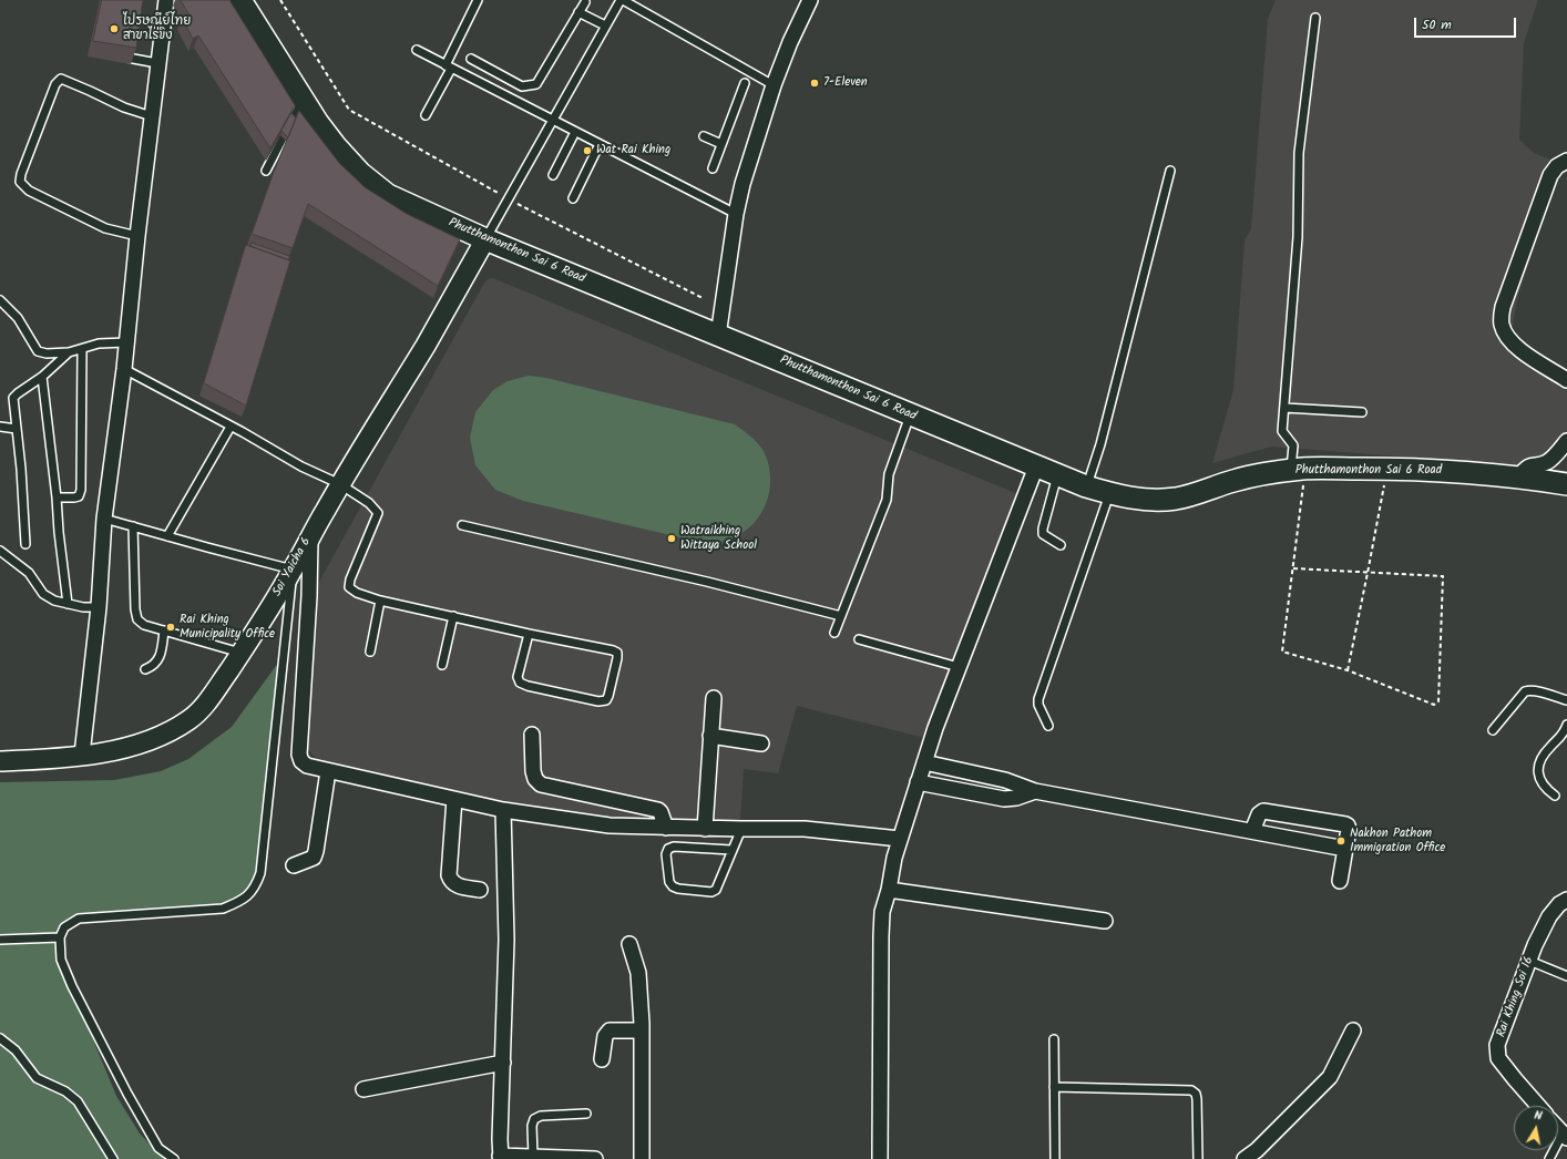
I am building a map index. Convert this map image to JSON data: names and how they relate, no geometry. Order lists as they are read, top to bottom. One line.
{"streets":{"main road":["Phutthamonthon Sai 6 Road"],"street":["Soi Yaicha 6","Rai Khing Soi 16"]},"crossings":[["Phutthamonthon Sai 6 Road","Soi Yaicha 6"]],"places":["ไปรษณีย์ไทย สาขาไร่ขิง","7-Eleven","Wat Rai Khing","Watraikhing Wittaya School","Rai Khing Municipality Office","Nakhon Pathom Immigration Office"],"scale_bar":"50 m","north":"top"}
